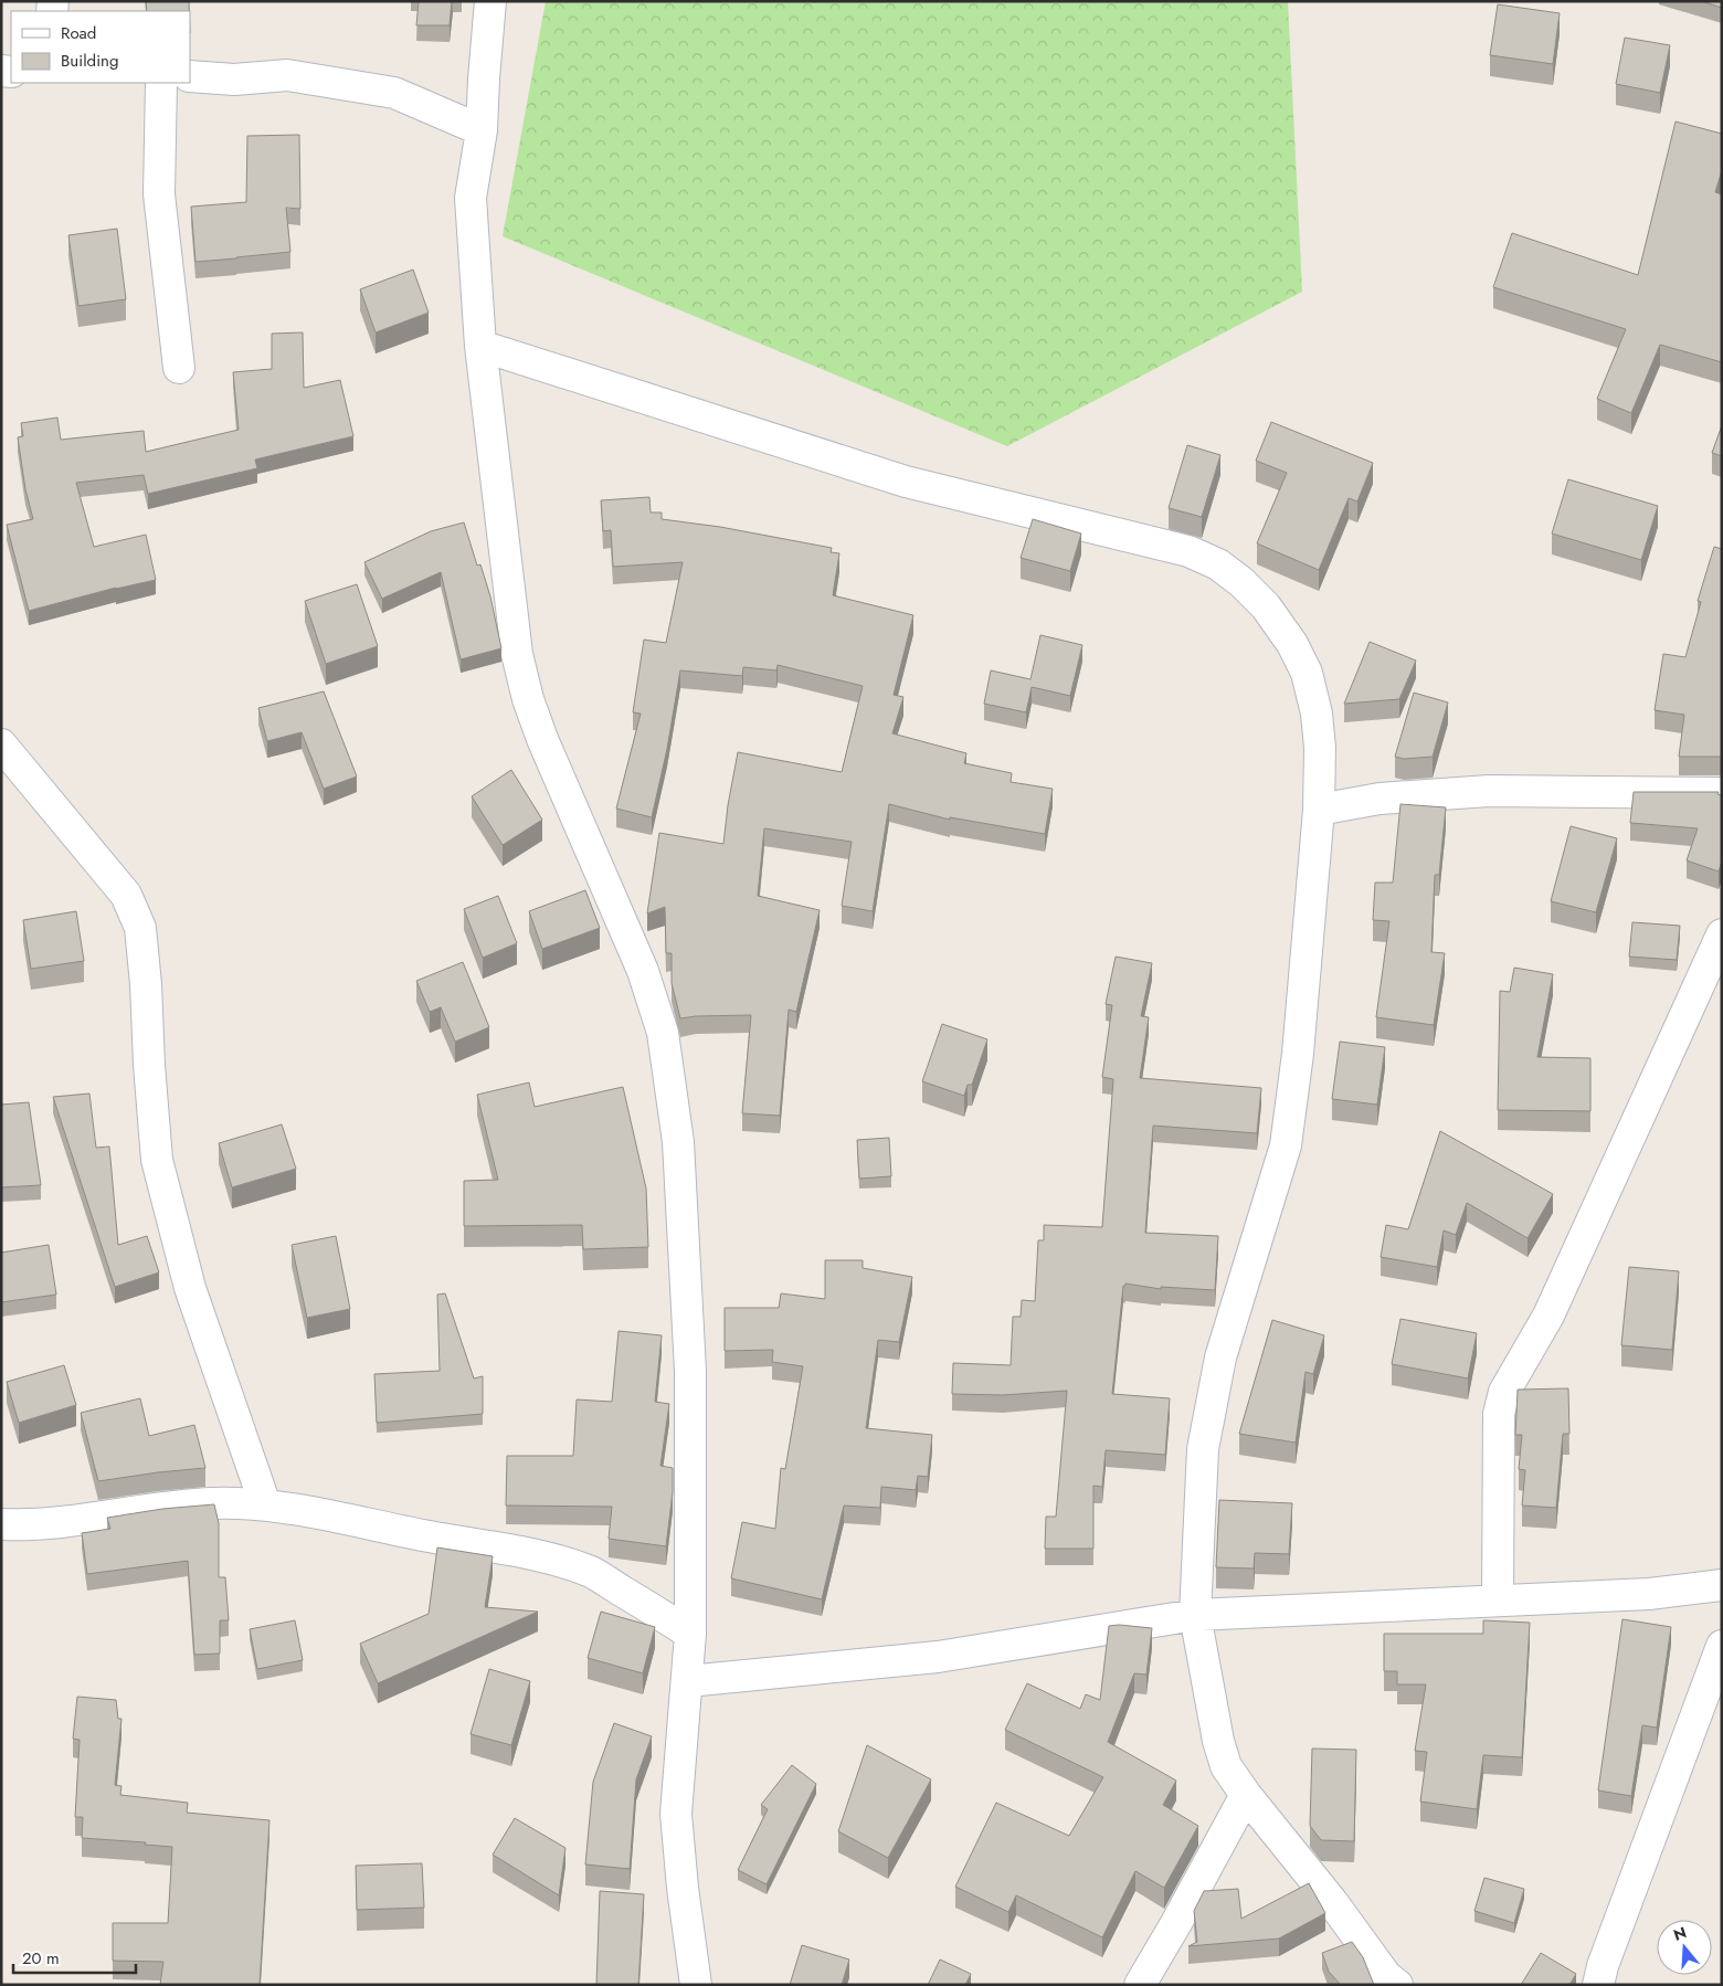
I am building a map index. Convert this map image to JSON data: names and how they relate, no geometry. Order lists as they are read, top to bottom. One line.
{"legend":["Road","Building"],"scale_bar":"20 m","north":"top"}
